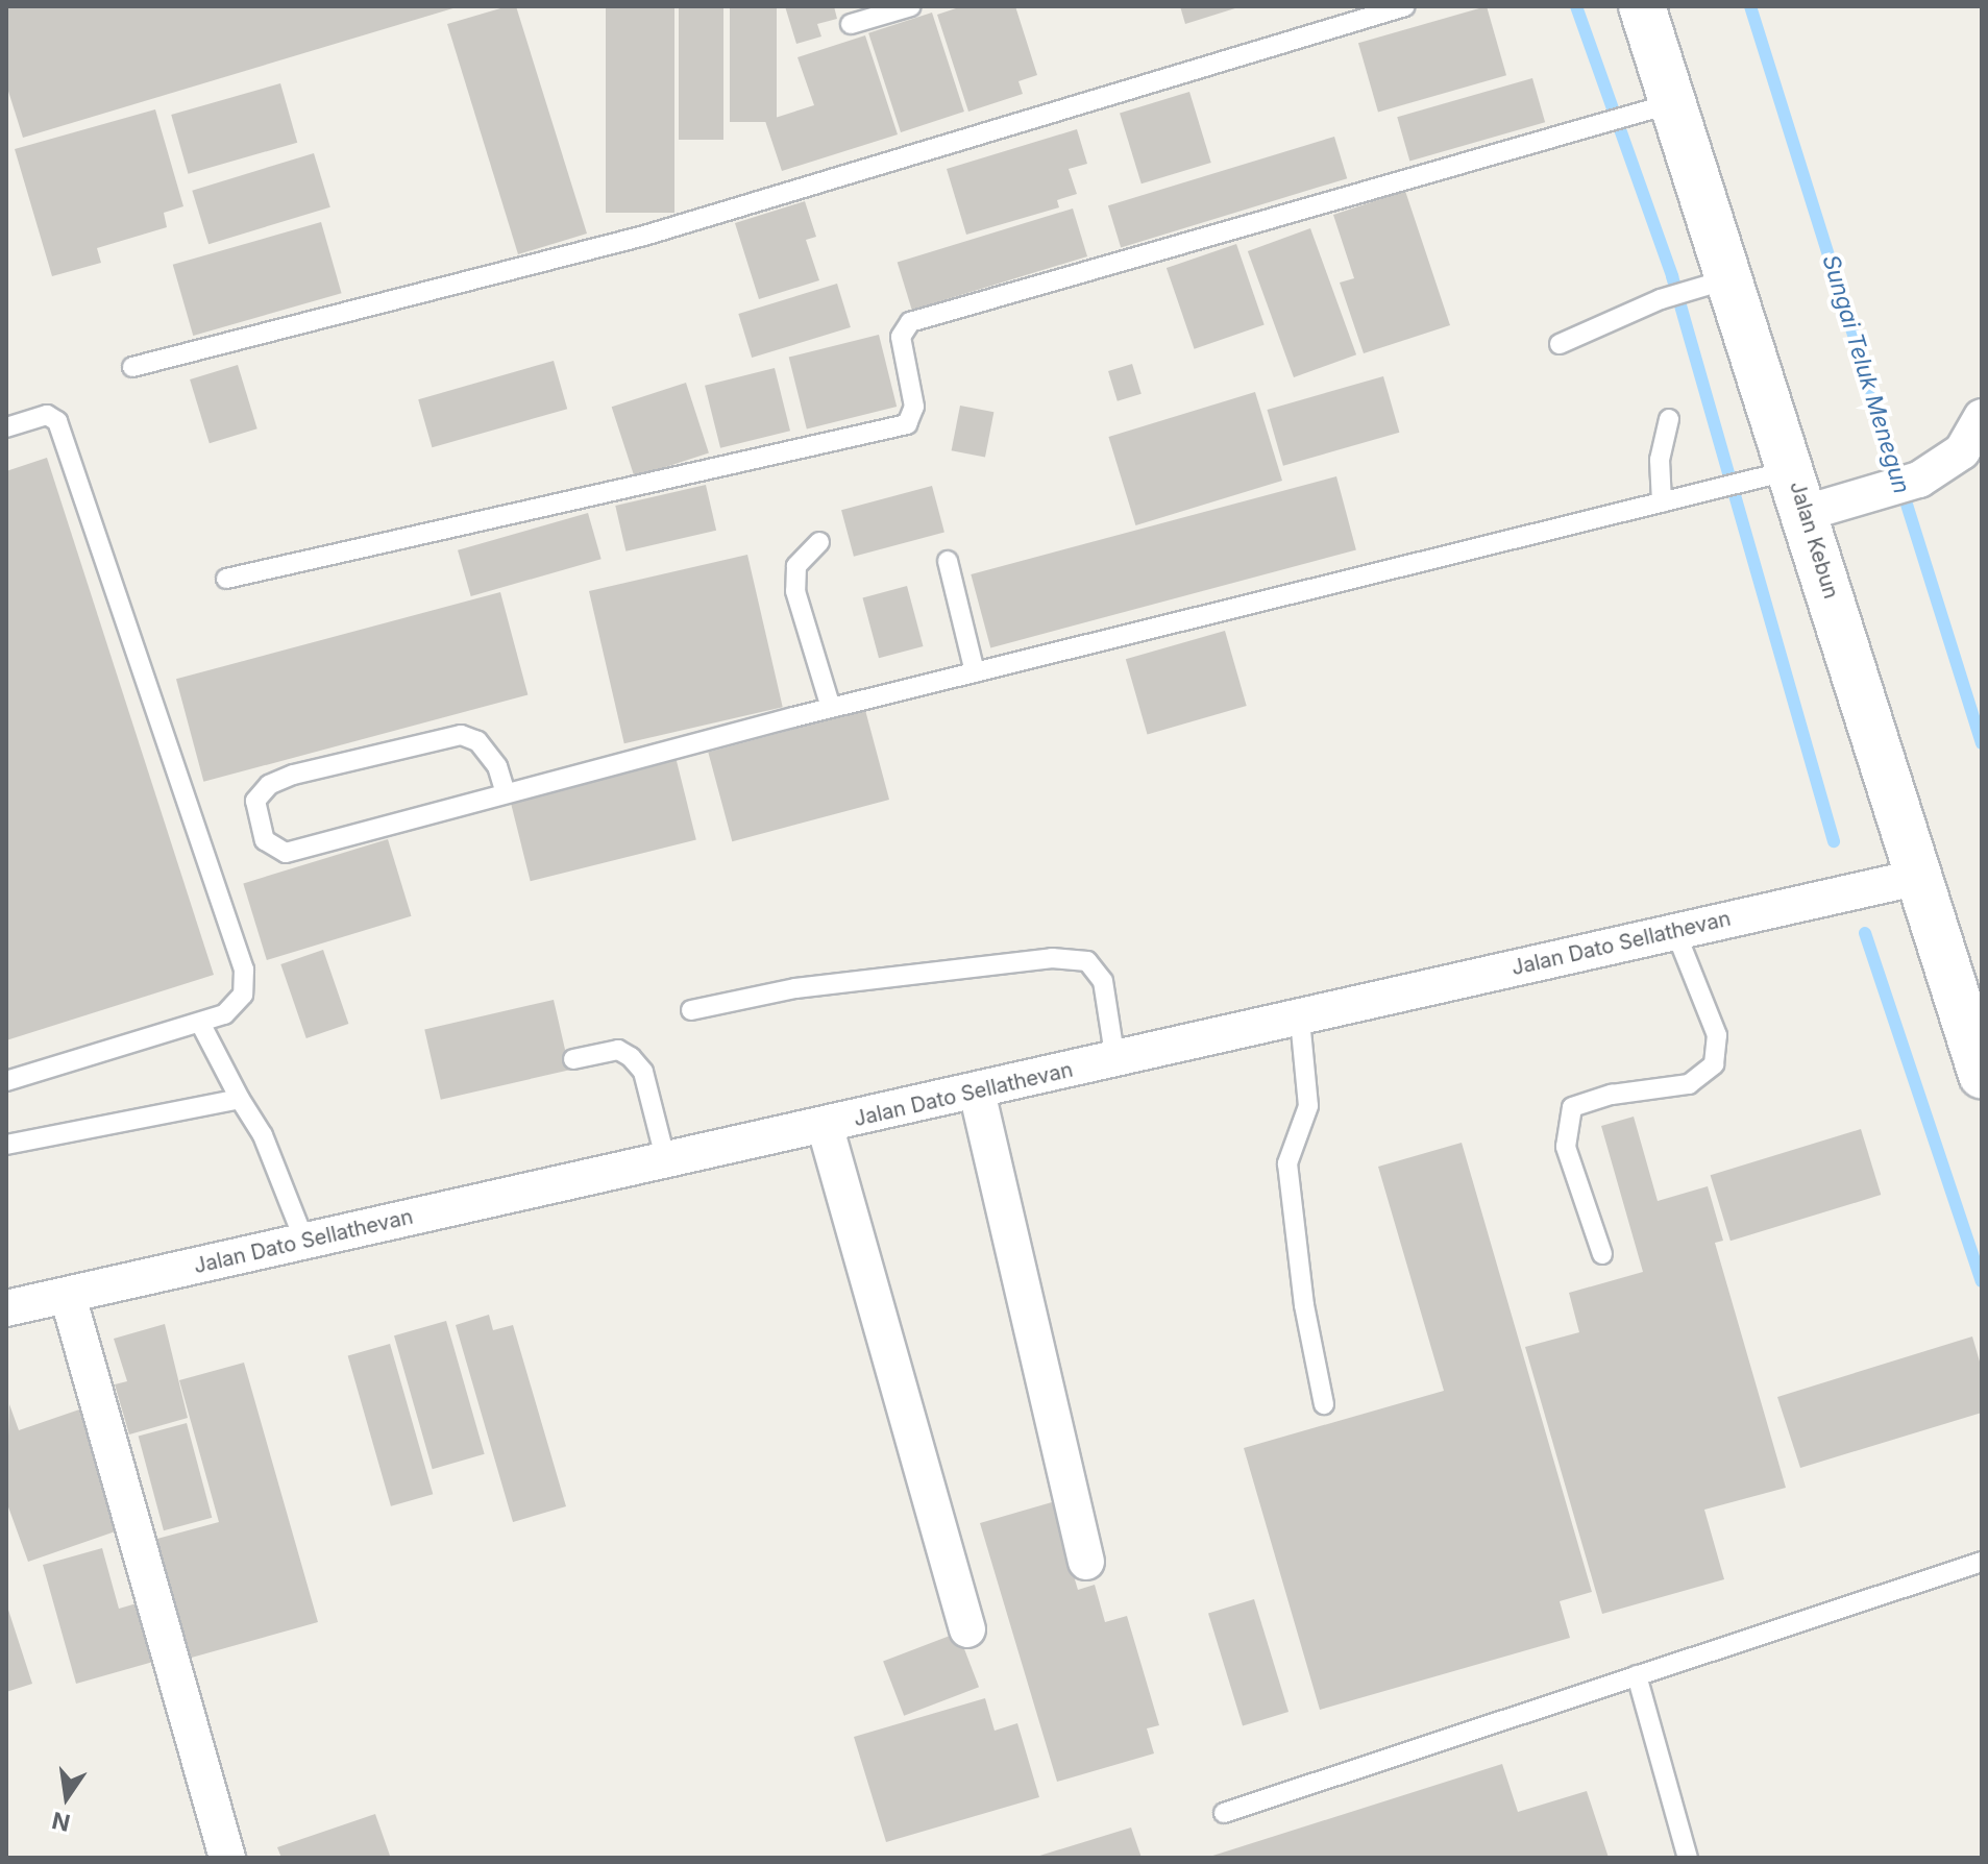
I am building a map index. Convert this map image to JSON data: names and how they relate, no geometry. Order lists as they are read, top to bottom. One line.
{"streets":{"main road":["Jalan Kebun"],"street":["Jalan Dato Sellathevan"]},"crossings":[["Jalan Kebun","Jalan Dato Sellathevan"]],"water":["Sungai Teluk Menegun"],"north":"bottom"}
